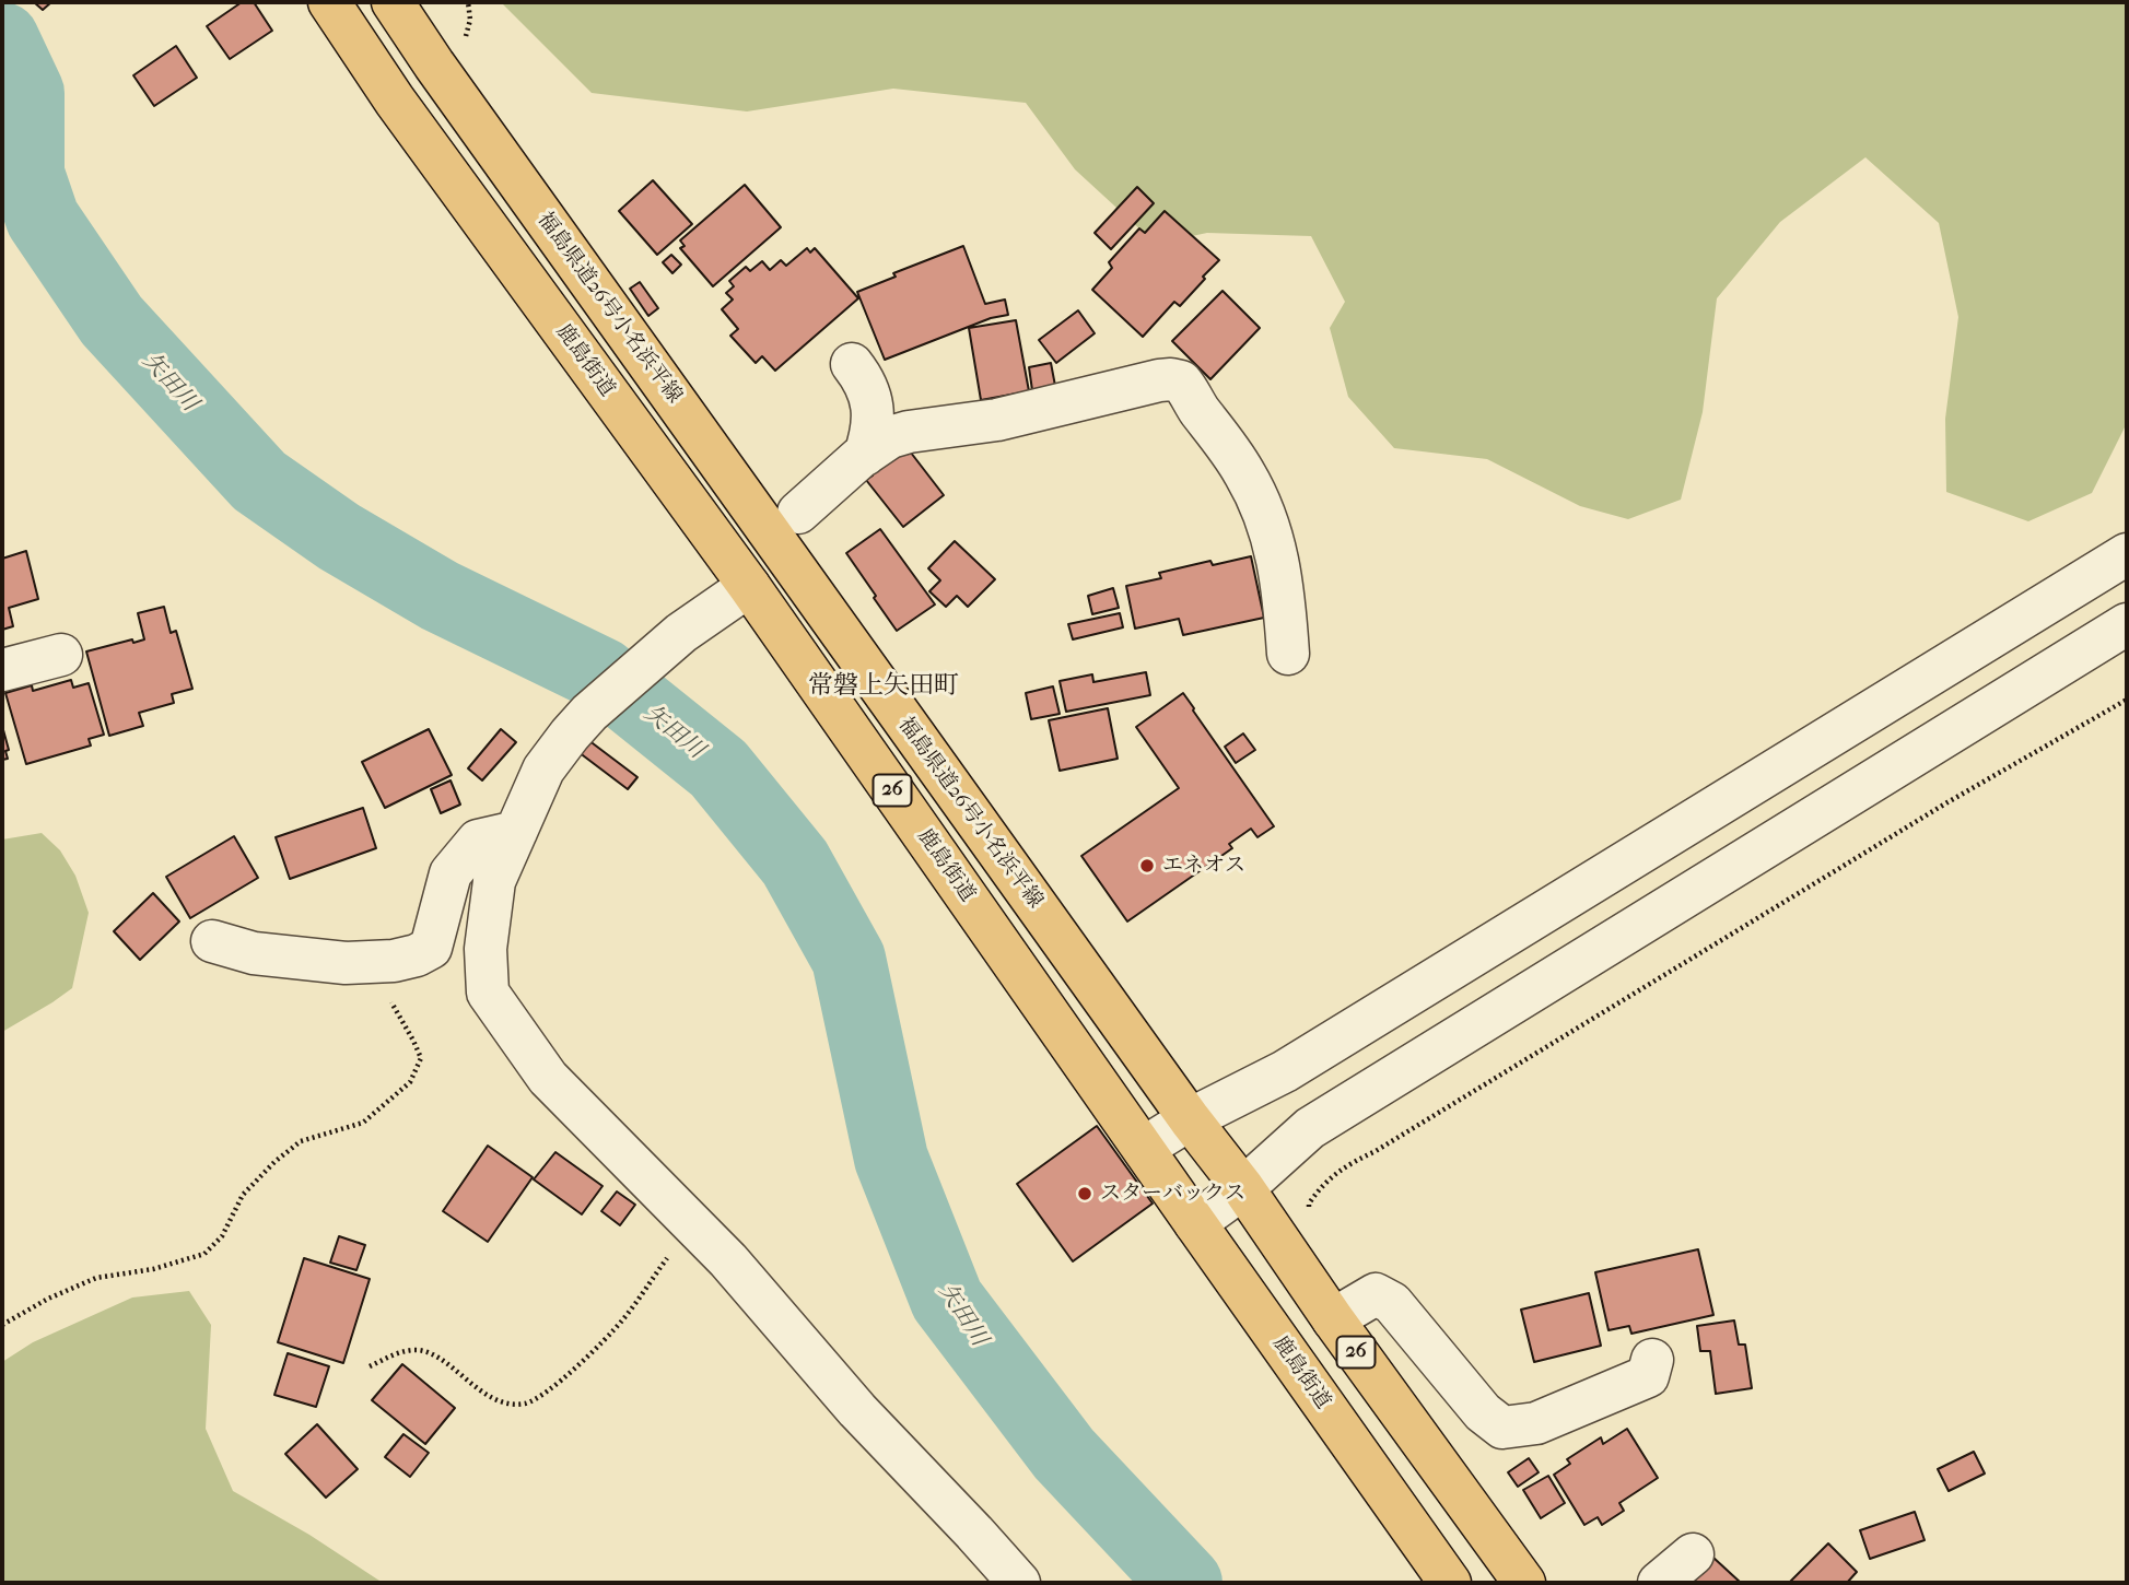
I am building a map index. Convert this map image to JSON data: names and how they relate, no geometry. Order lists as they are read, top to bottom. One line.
{"streets":{"main road":["福島県道26号小名浜平線","鹿島街道","26"]},"districts":["常磐上矢田町"],"water":["矢田川"],"places":["エネオス","スターバックス"]}
